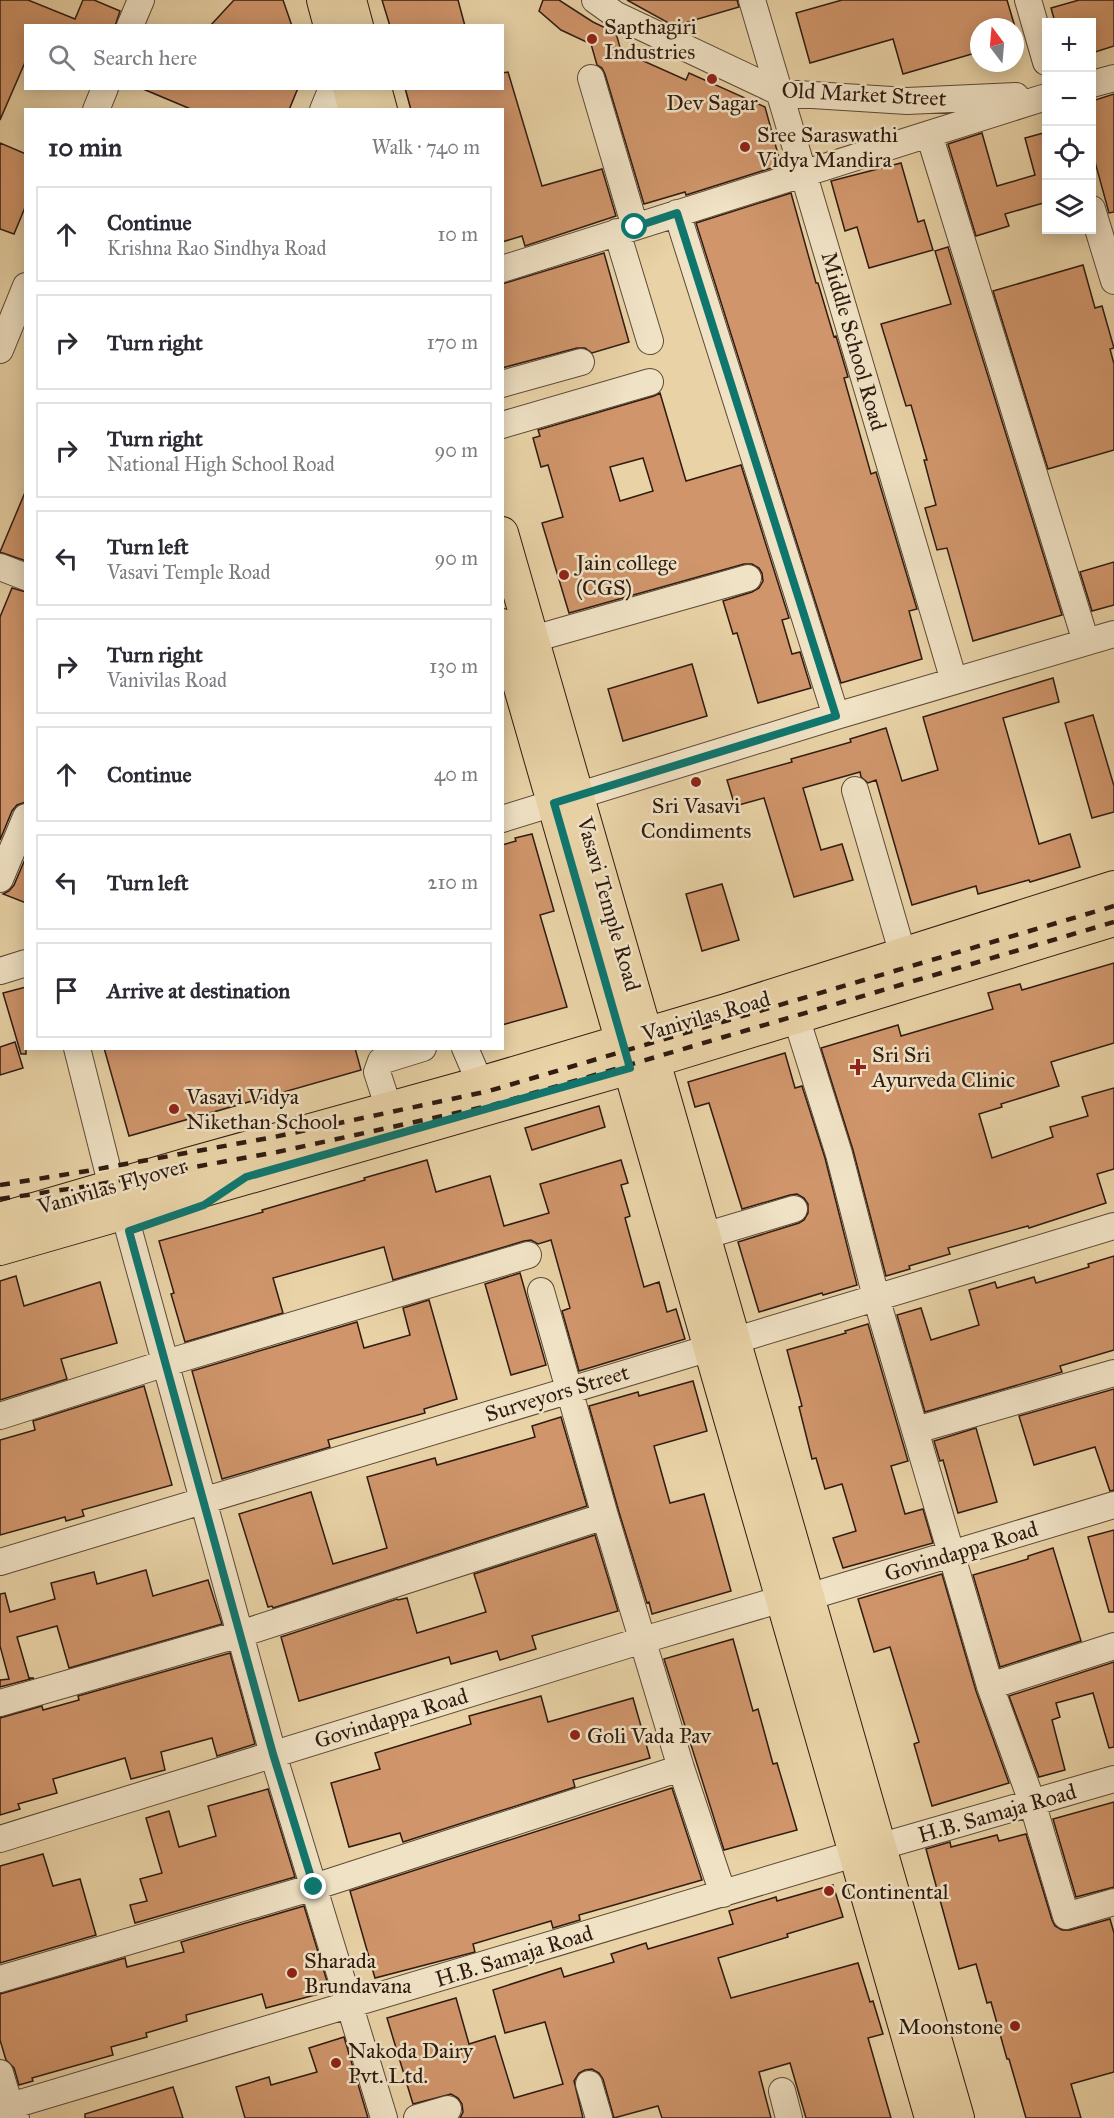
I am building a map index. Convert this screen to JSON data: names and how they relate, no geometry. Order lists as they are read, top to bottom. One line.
{"streets":{"main road":["Vasavi Temple Road","Vanivilas Road","Vanivilas Flyover"],"street":["Old Market Street","Middle School Road","Surveyors Street","Govindappa Road","H.B. Samaja Road"]},"crossings":[["Old Market Street","Middle School Road"],["Vasavi Temple Road","Vanivilas Road"],["Vanivilas Road","Vanivilas Flyover"]],"places":{"other":["Sapthagiri Industries","Dev Sagar","Sree Saraswathi Vidya Mandira","Jain college (CGS)","Sri Vasavi Condiments","Vasavi Vidya Nikethan School","Goli Vada Pav","Continental","Sharada Brundavana","Moonstone","Nakoda Dairy Pvt. Ltd."],"health":["Sri Sri Ayurveda Clinic"]},"north":"top","page":{"map_buttons":["+","−"],"search":"Search here","heading":["10 min","Walk · 740 m"],"list":[["Continue","Krishna Rao Sindhya Road","10 m"],["Turn right","170 m"],["Turn right","National High School Road","90 m"],["Turn left","Vasavi Temple Road","90 m"],["Turn right","Vanivilas Road","130 m"],["Continue","40 m"],["Turn left","210 m"],"Arrive at destination"]}}
